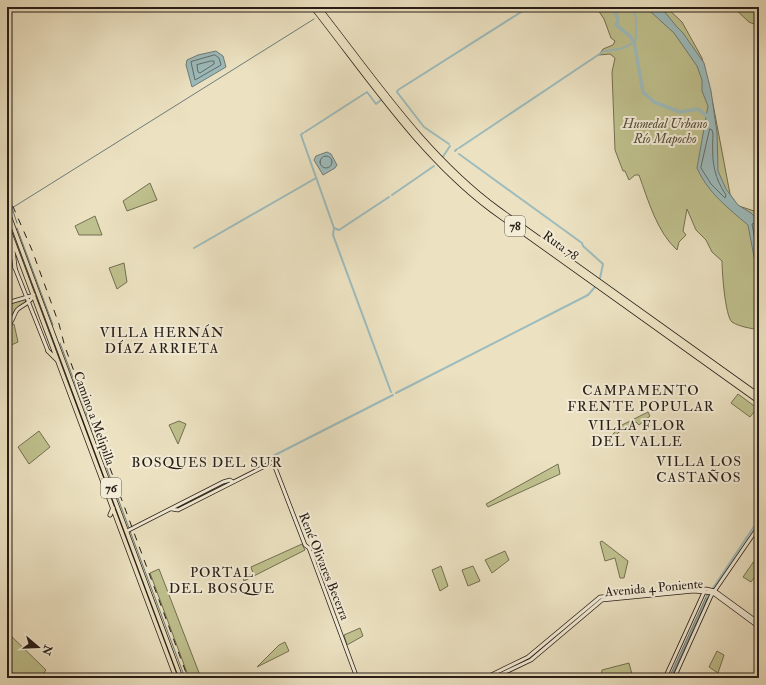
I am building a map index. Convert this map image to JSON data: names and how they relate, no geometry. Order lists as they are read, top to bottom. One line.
{"streets":{"highway":["78","Ruta 78"],"main road":["Camino a Melipilla","76"],"street":["René Olivares Becerra","Avenida 4 Poniente"]},"crossings":[["Camino a Melipilla","René Olivares Becerra"]],"districts":["VILLA HERNÁN DÍAZ ARRIETA","CAMPAMENTO FRENTE POPULAR","VILLA FLOR DEL VALLE","VILLA LOS CASTAÑOS","BOSQUES DEL SUR","PORTAL DEL BOSQUE"],"parks":["Humedal Urbano Río Mapocho"],"north":"right"}
